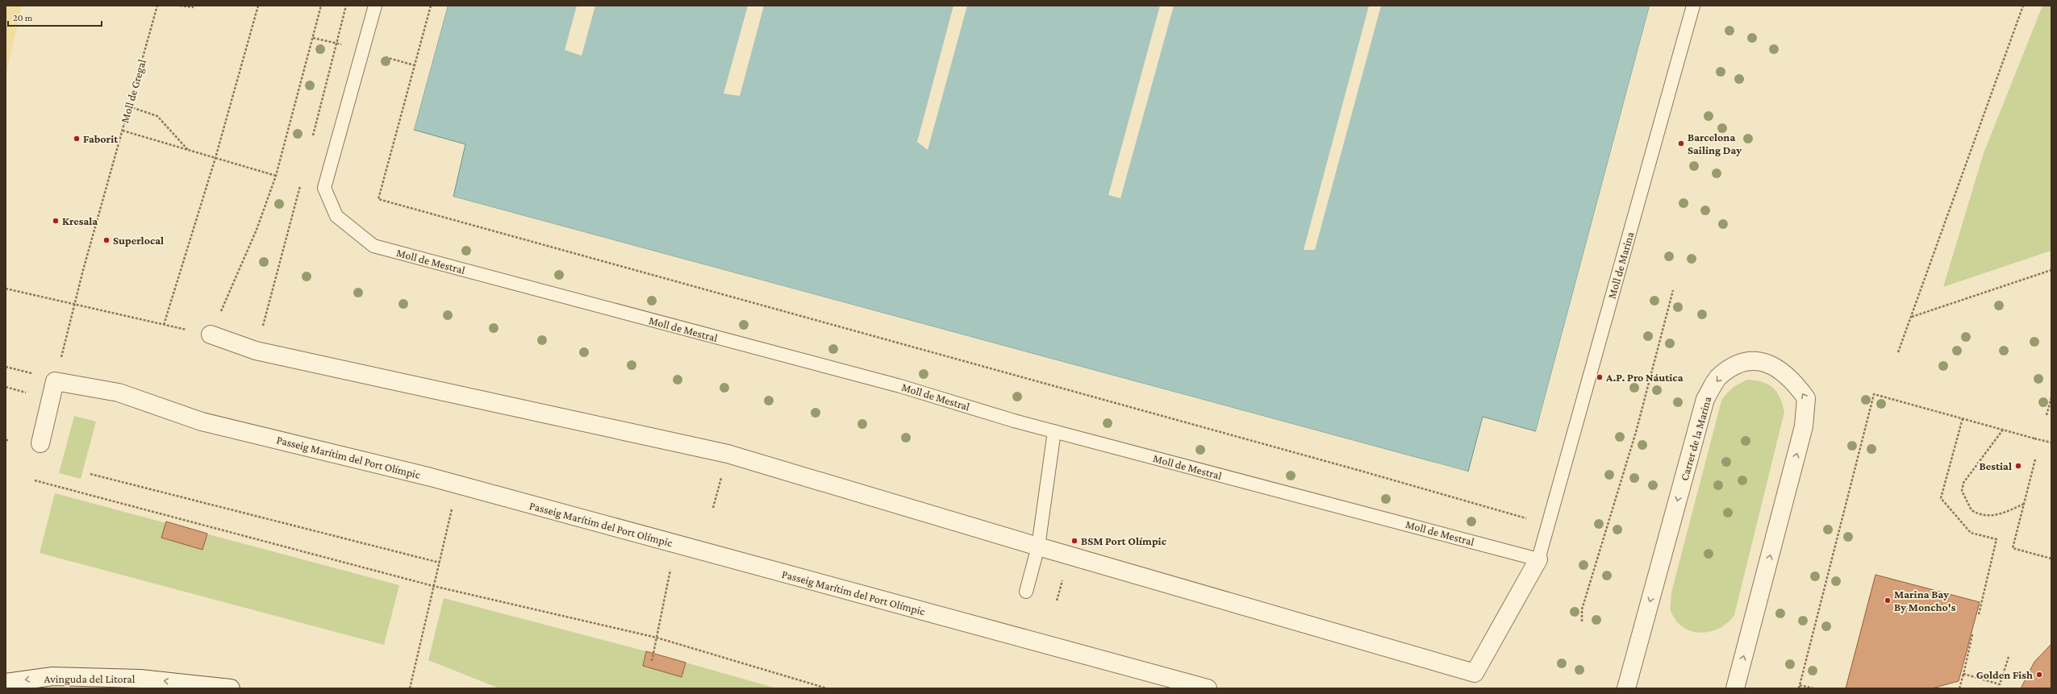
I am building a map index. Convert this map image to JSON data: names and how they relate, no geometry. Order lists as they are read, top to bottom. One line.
{"streets":{"street":["Carrer de la Marina","Passeig Marítim del Port Olímpic","Avinguda del Litoral"],"lane":["Moll de Mestral","Moll de Marina"],"path":["Moll de Gregal"]},"one_way":["Avinguda del Litoral"],"places":["Faborit","Barcelona Sailing Day","Kresala","Superlocal","A.P. Pro Náutica","Bestial","BSM Port Olímpic","Marina Bay By Moncho's","Golden Fish"],"scale_bar":"20 m"}
